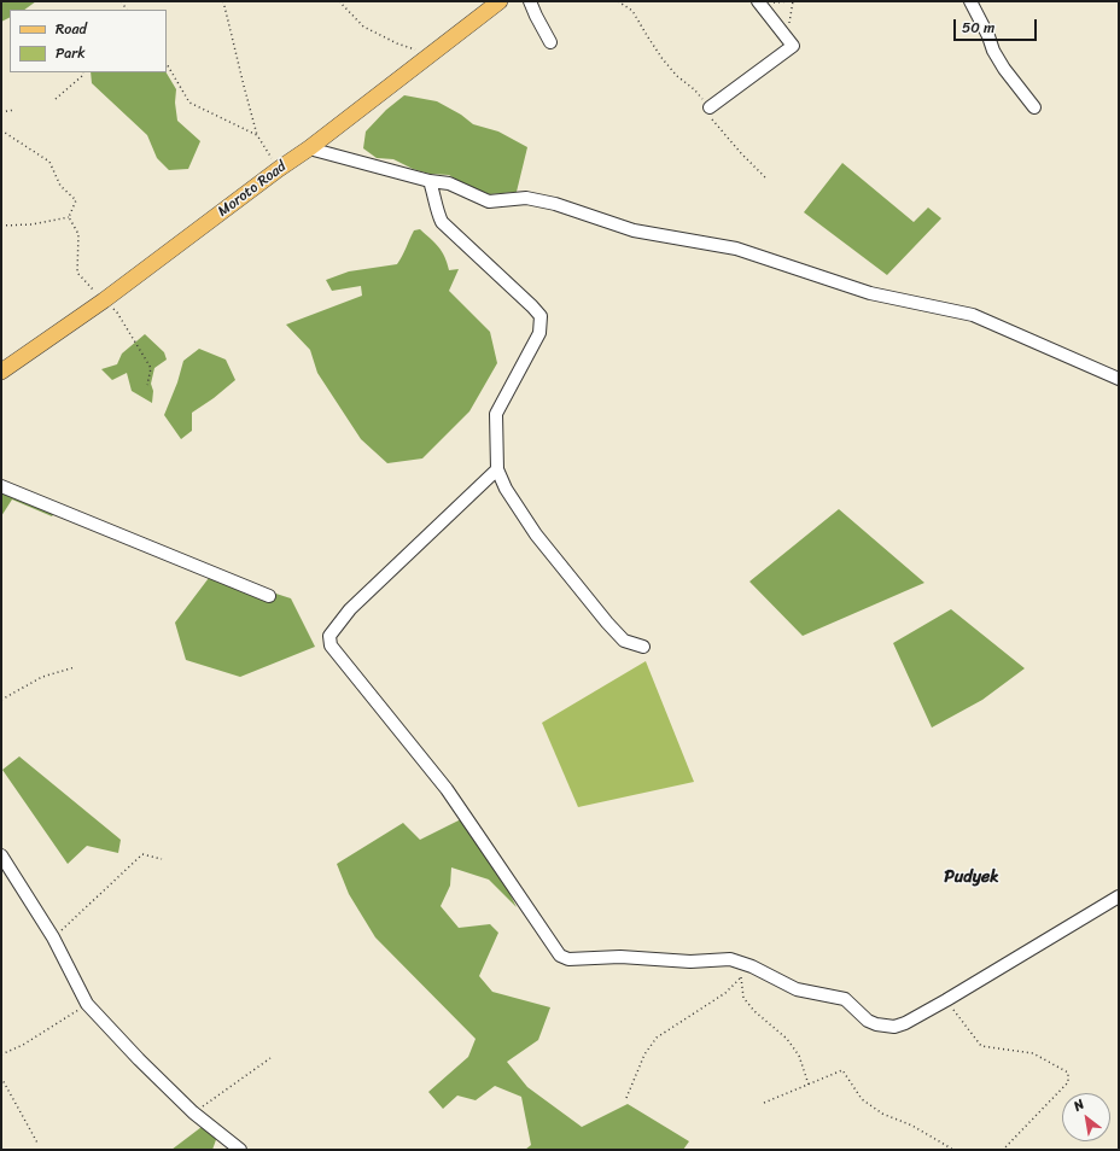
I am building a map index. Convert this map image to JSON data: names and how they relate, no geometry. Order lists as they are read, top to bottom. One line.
{"streets":{"main road":["Moroto Road"]},"districts":["Pudyek"],"legend":["Road","Park"],"scale_bar":"50 m","north":"top left"}
